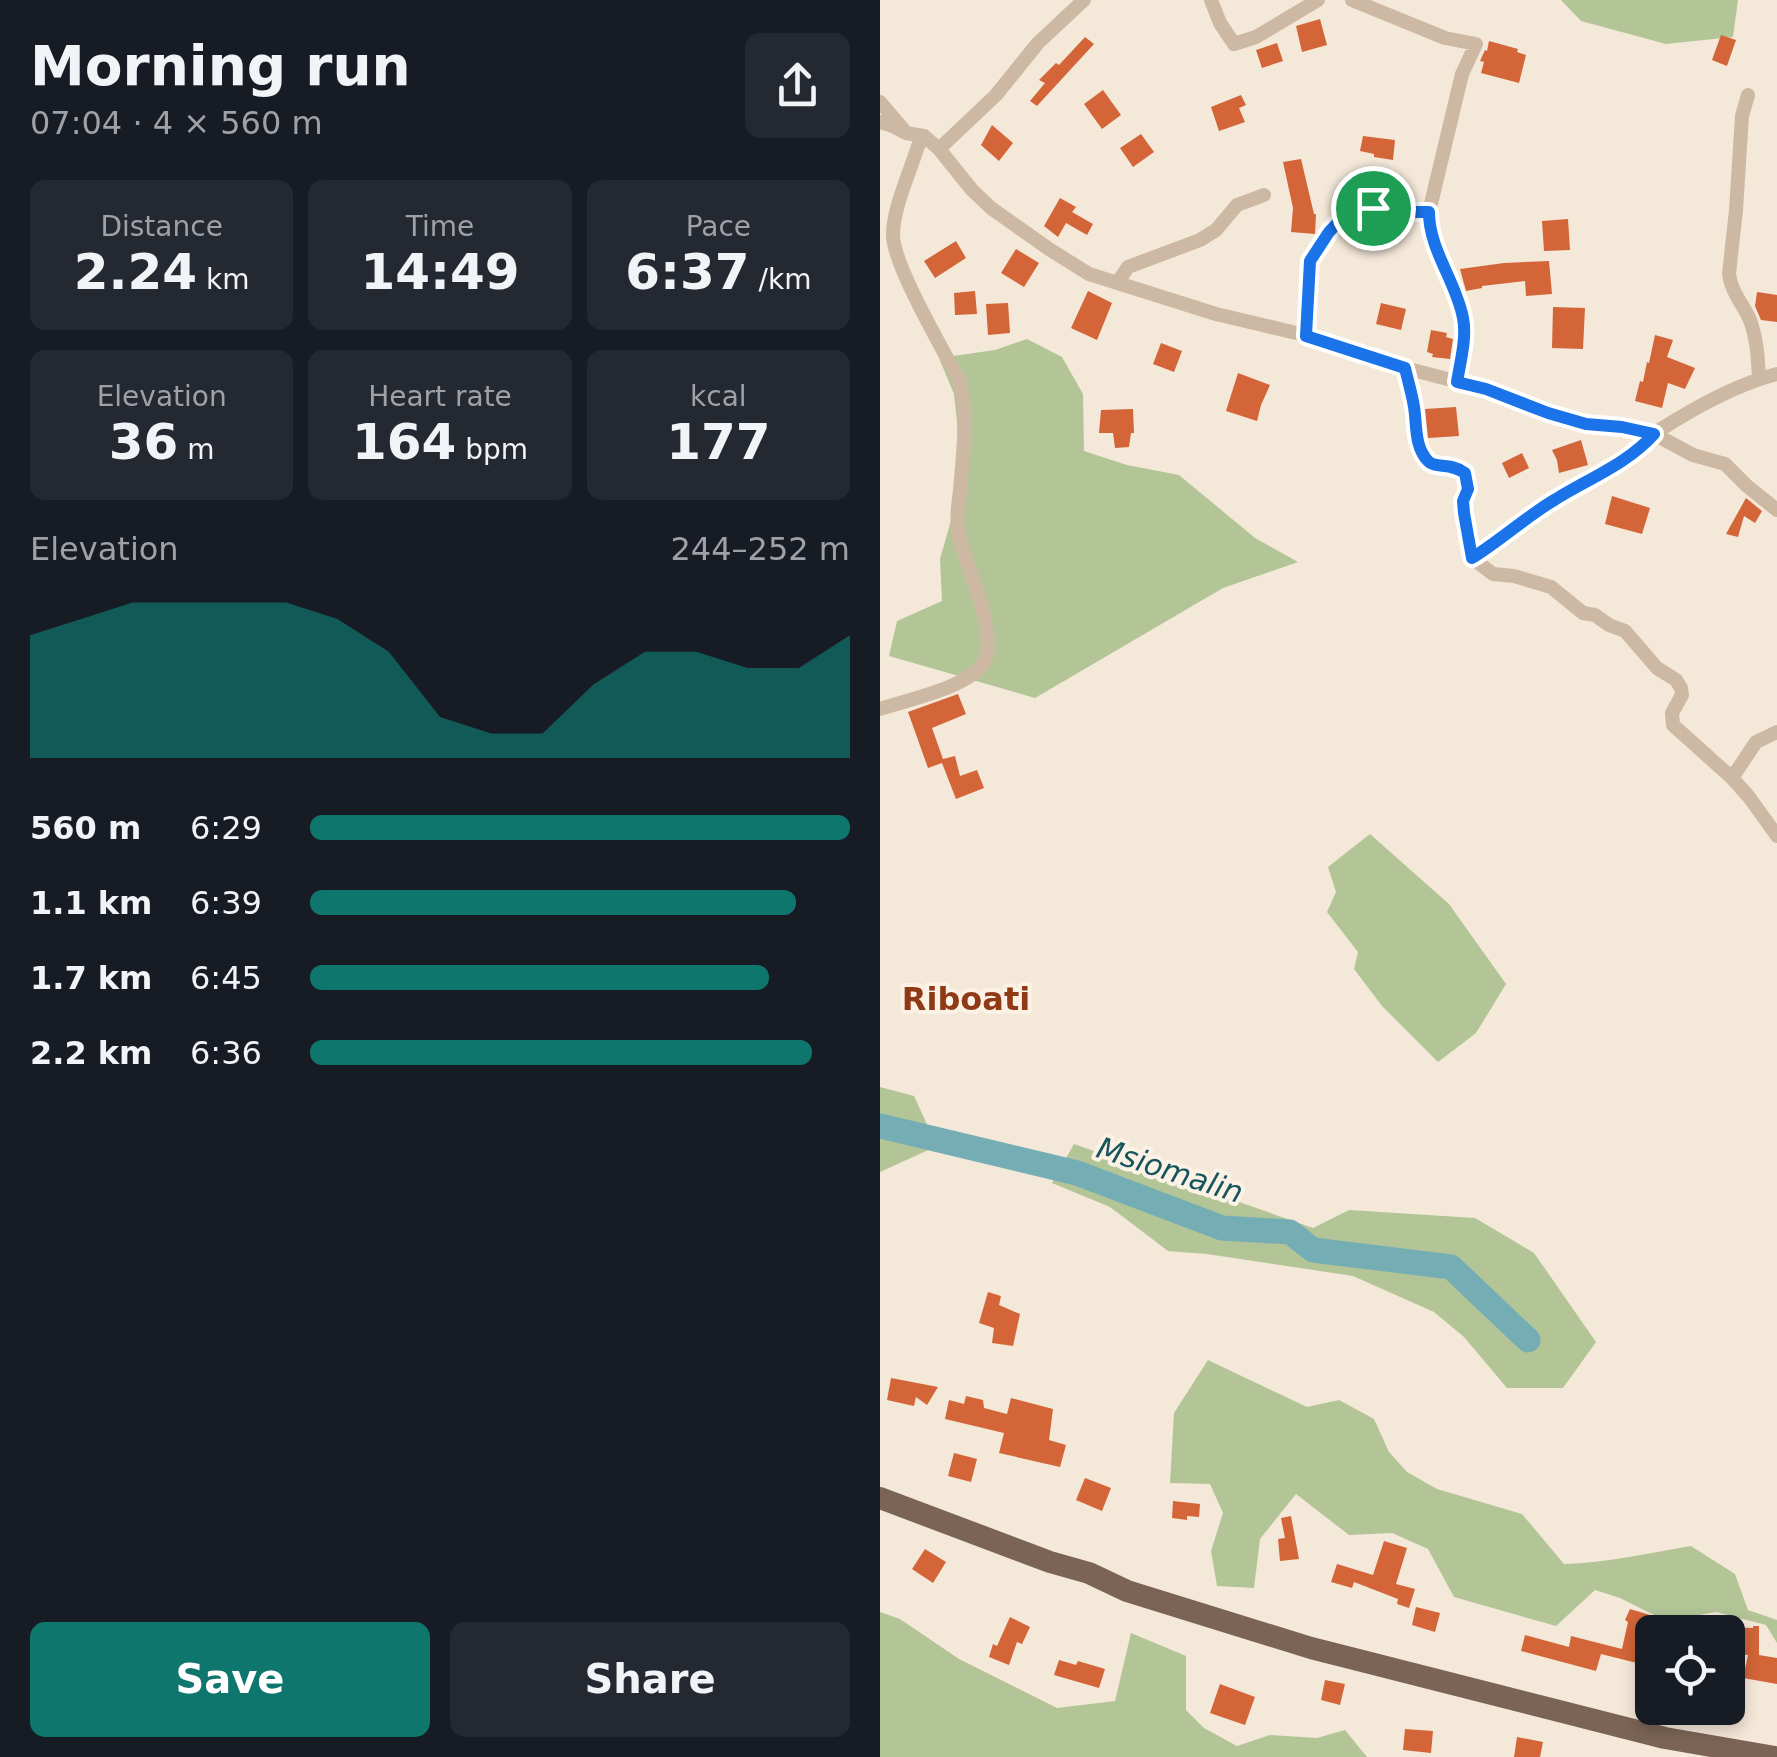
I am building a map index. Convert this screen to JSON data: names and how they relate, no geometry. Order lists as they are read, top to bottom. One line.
{"districts":["Riboati"],"water":["Msiomalin"],"page":{"heading":["Morning run","07:04 · 4 × 560 m"],"stats":[["Distance","2.24 km"],["Time","14:49"],["Pace","6:37 /km"],["Elevation","36 m"],["Heart rate","164 bpm"],["kcal","177"]],"chart":["Elevation","244–252 m"],"list":[{"name":"560 m","note":"6:29"},{"name":"1.1 km","note":"6:39"},{"name":"1.7 km","note":"6:45"},{"name":"2.2 km","note":"6:36"}],"buttons":["Save","Share"]}}
